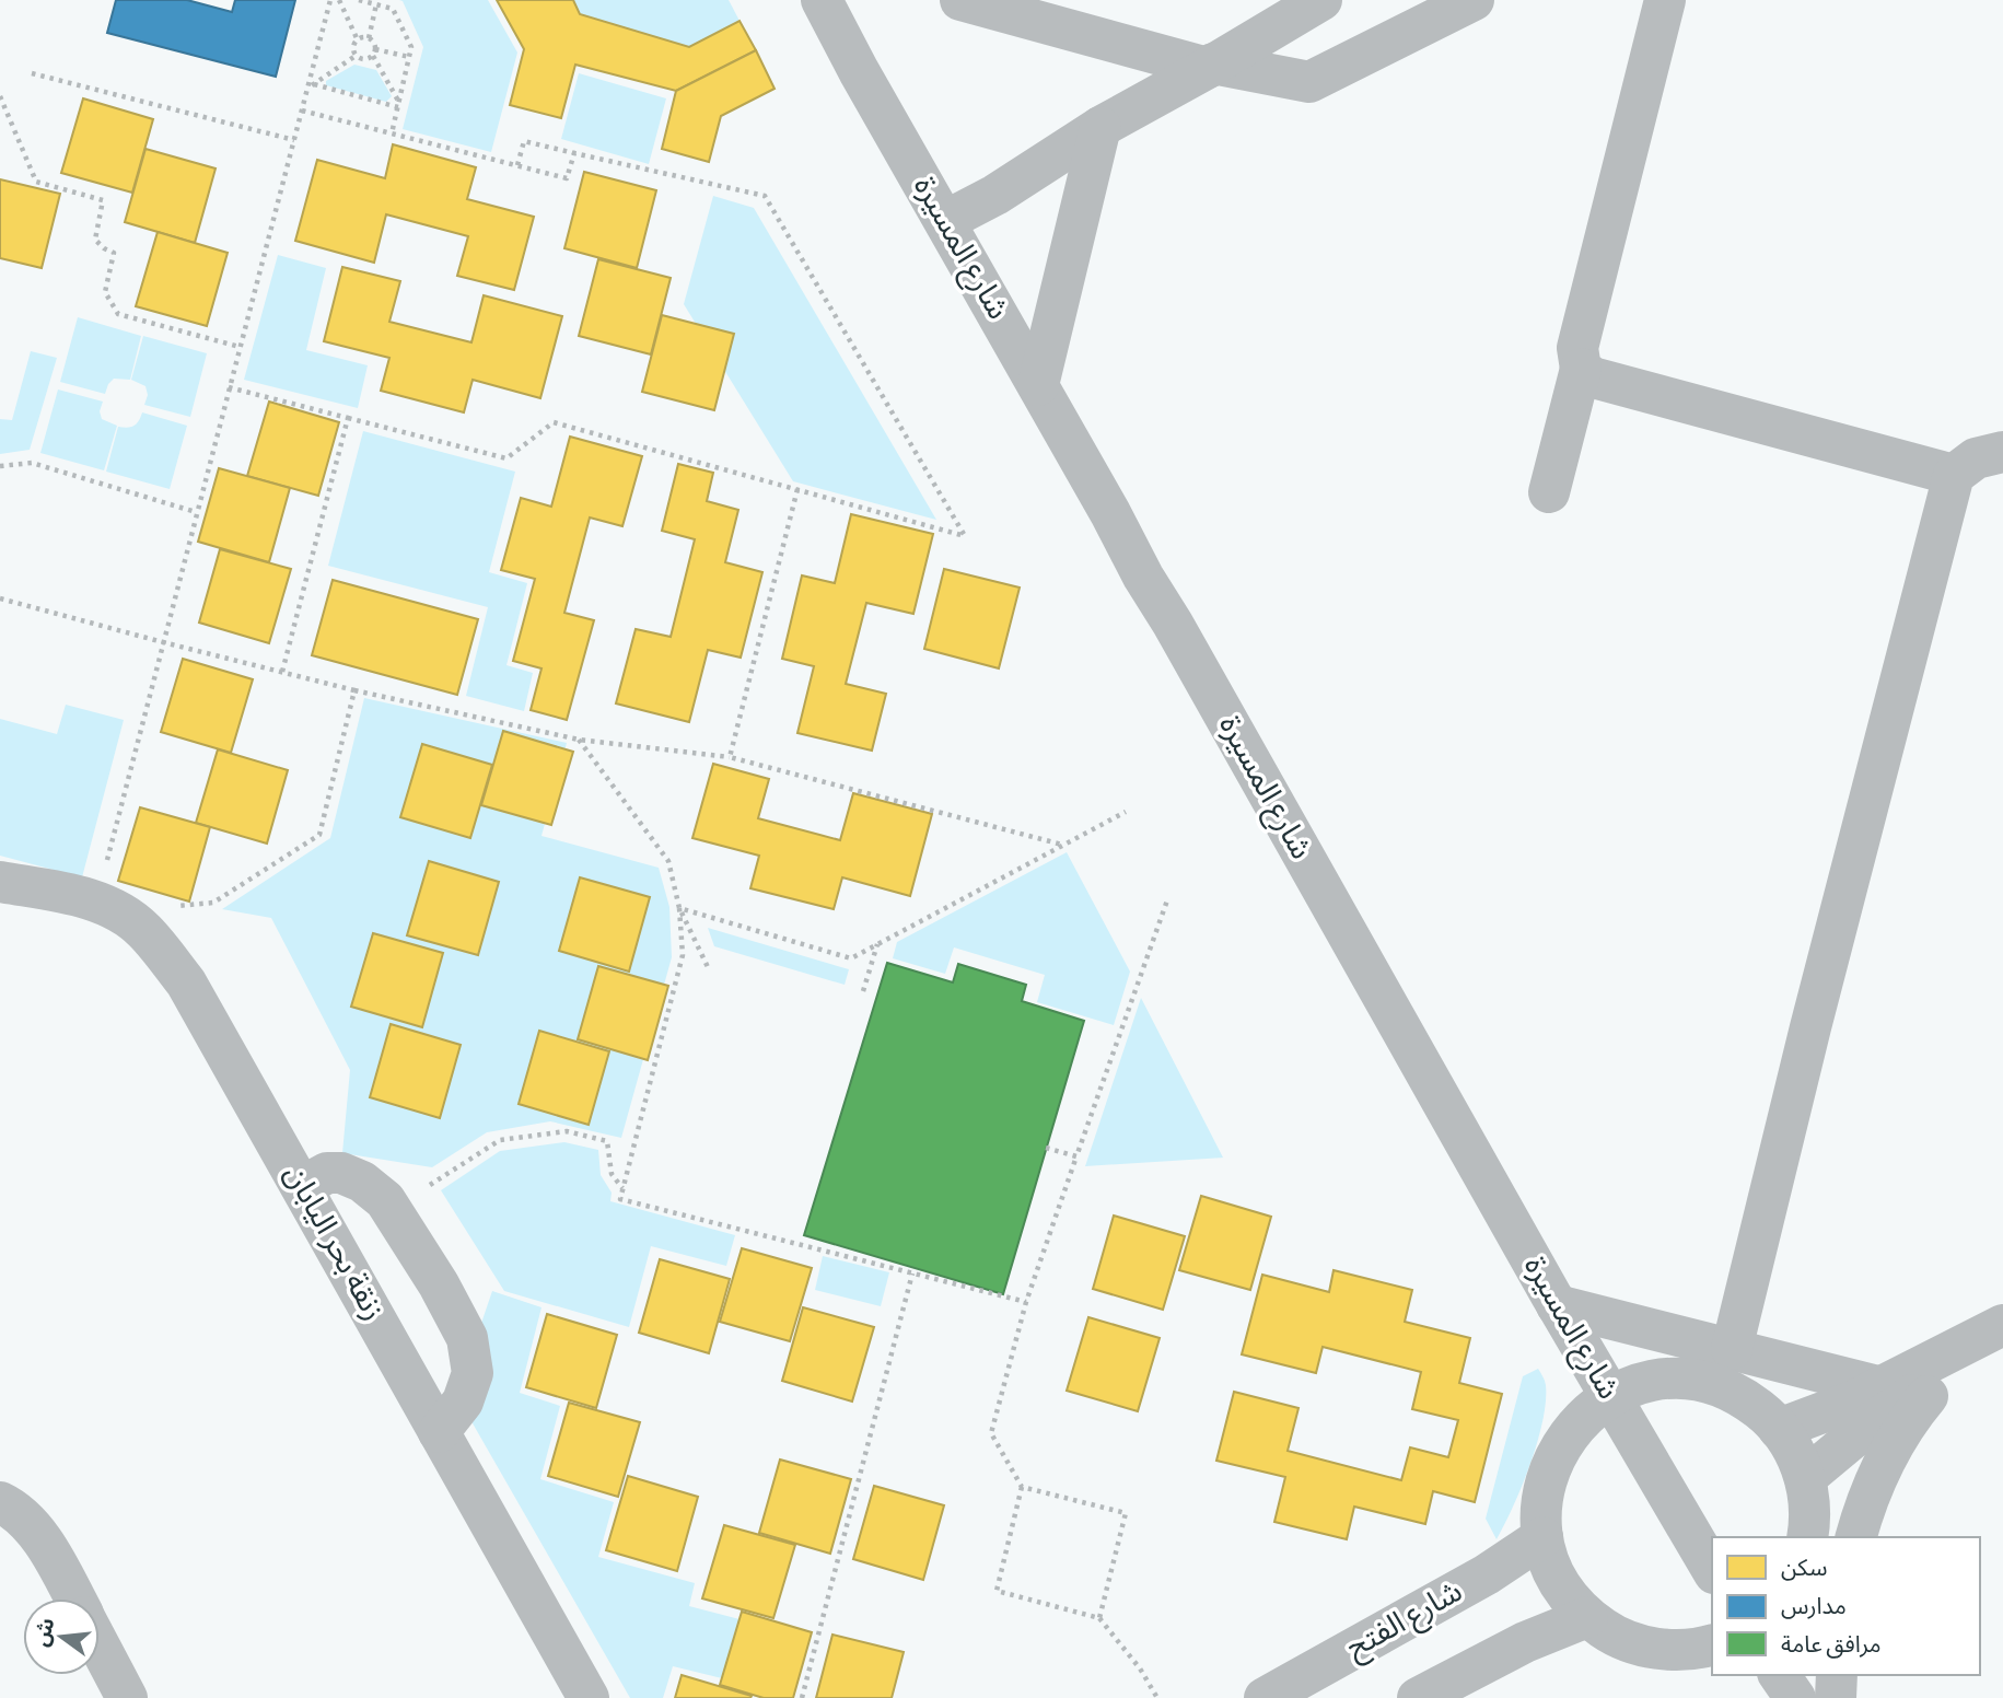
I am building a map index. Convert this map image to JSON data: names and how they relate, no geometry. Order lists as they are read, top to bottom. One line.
{"streets":{"street":["شارع المسيرة","زنقة بحر اليابان","شارع الفتح"]},"legend":["سكن","مدارس","مرافق عامة"],"north":"left"}
